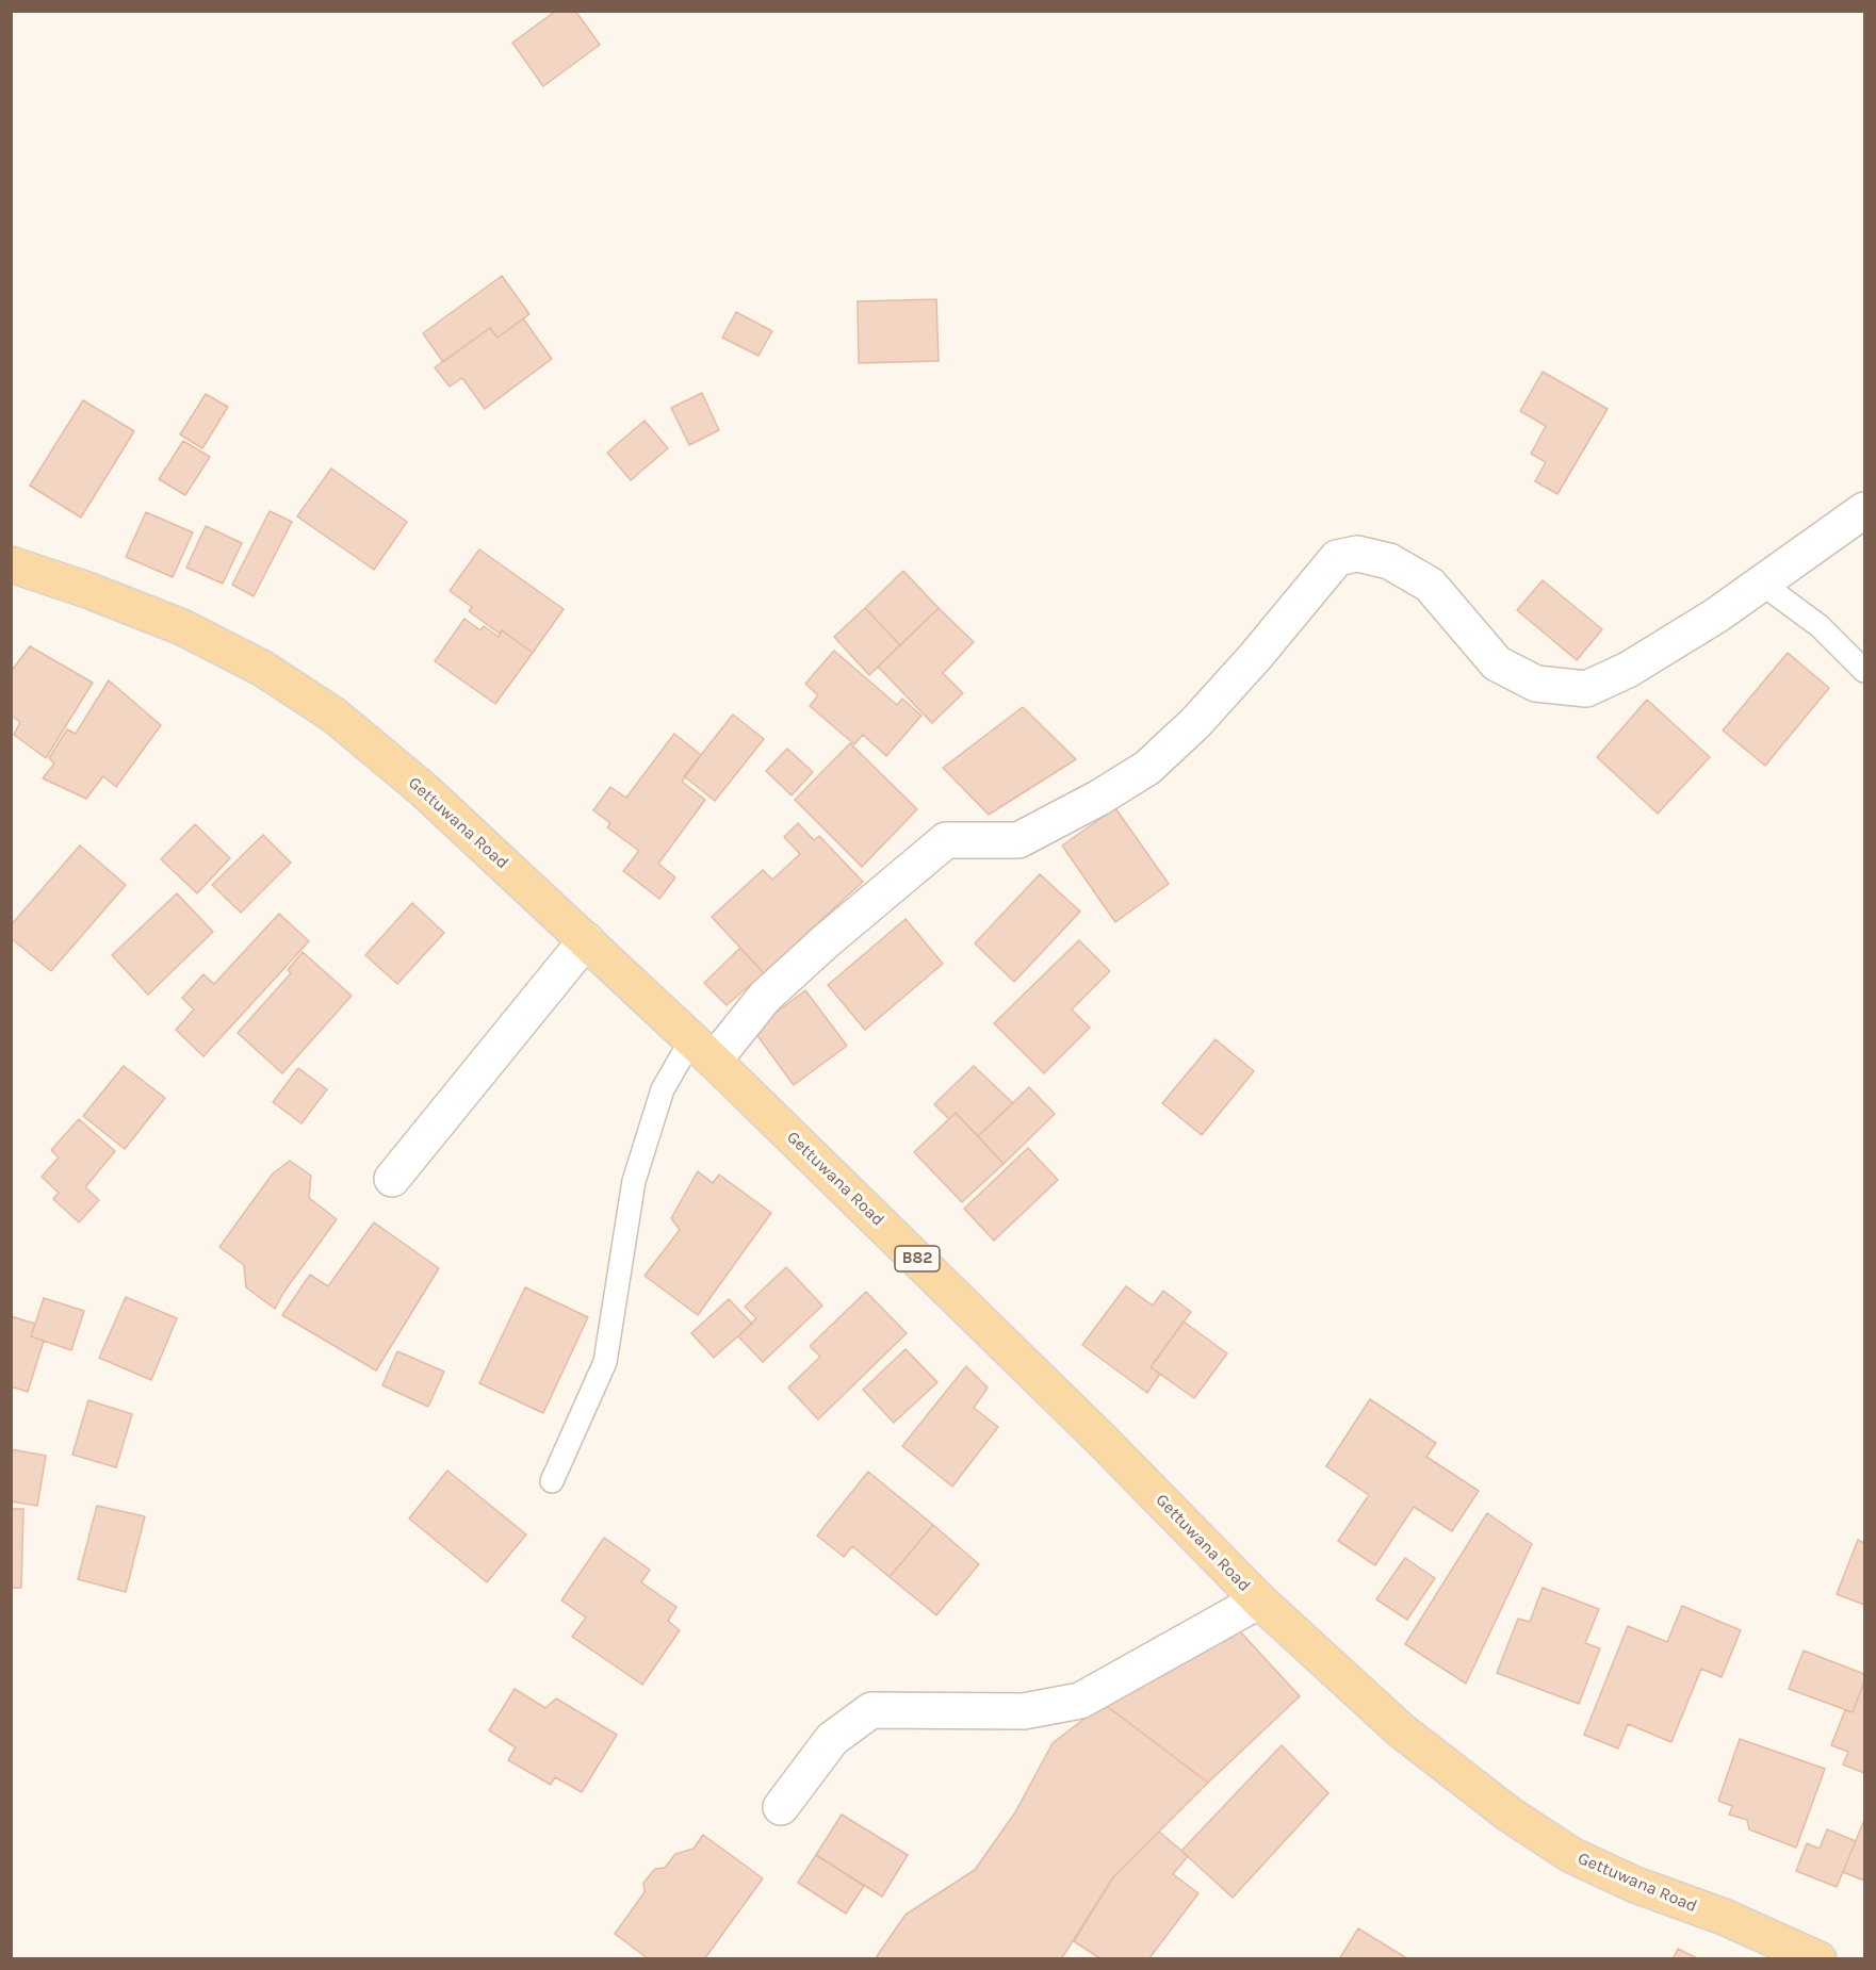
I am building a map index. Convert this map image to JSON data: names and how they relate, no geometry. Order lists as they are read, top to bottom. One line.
{"streets":{"main road":["Gettuwana Road","B82"]}}
